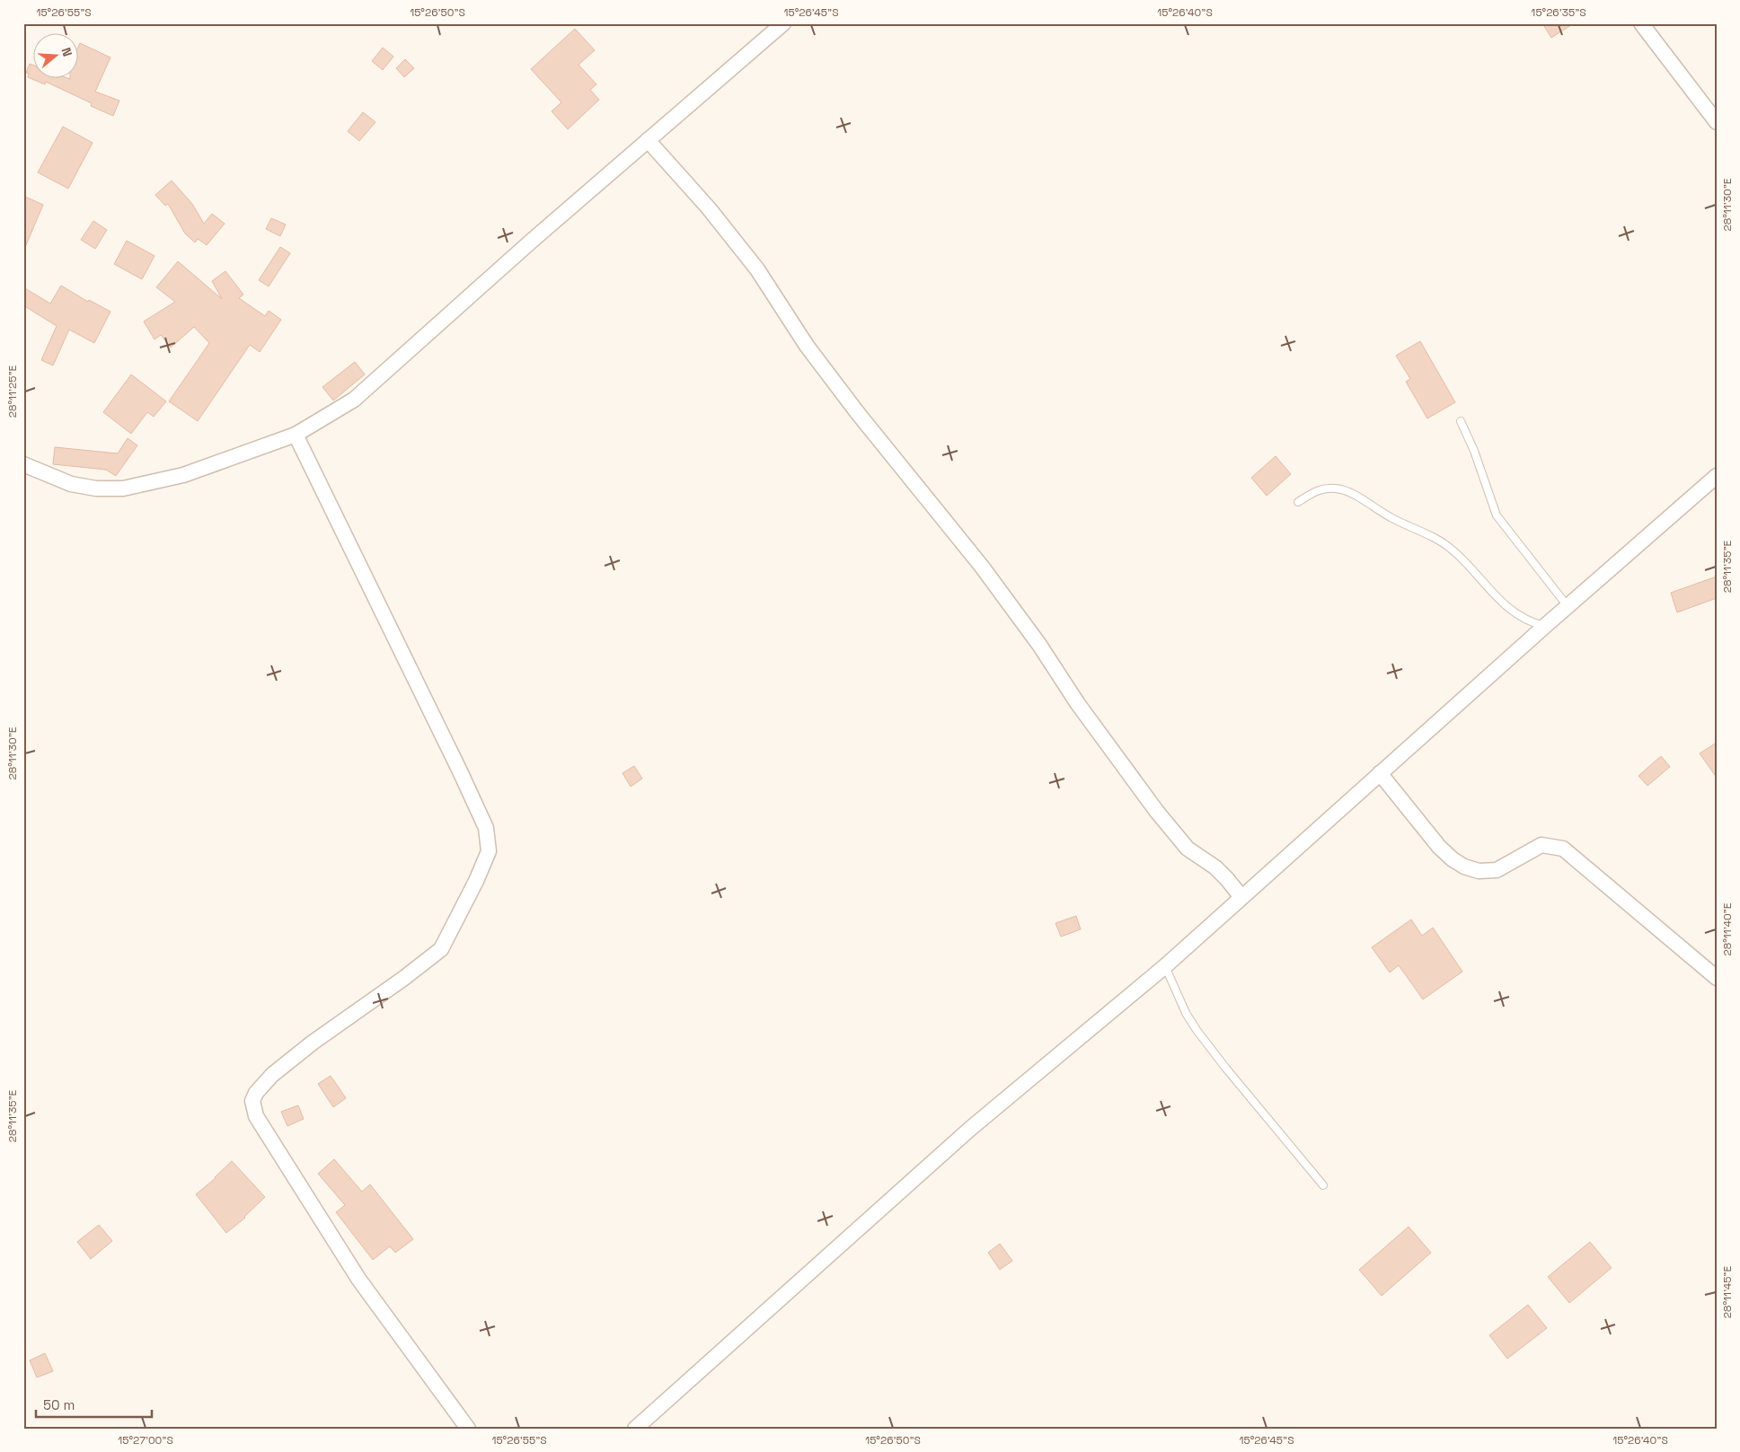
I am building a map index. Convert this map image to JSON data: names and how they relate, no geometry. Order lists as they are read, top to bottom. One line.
{"scale_bar":"50 m","north":"right","coordinates":["15°26'55\"S","15°26'50\"S","15°26'45\"S","15°26'40\"S","15°26'35\"S","28°11'30\"E","28°11'25\"E","28°11'35\"E","28°11'40\"E","28°11'45\"E","15°27'00\"S"]}
